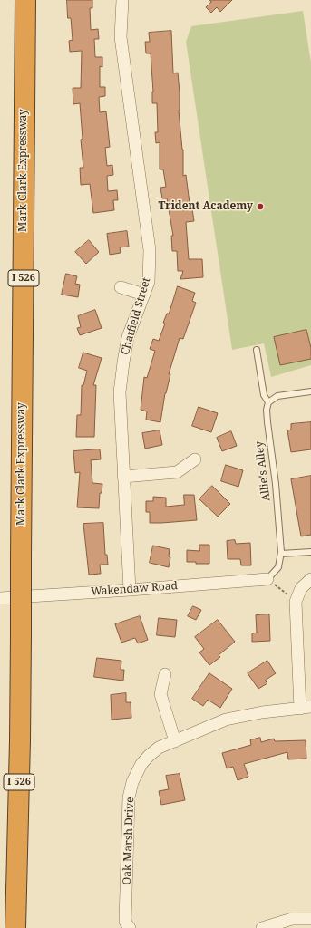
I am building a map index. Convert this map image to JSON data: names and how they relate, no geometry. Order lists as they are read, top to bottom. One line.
{"streets":{"highway":["Mark Clark Expressway","I 526"],"street":["Chatfield Street","Wakendaw Road","Oak Marsh Drive"],"lane":["Allie's Alley"]},"crossings":[["Chatfield Street","Wakendaw Road"],["Allie's Alley","Wakendaw Road"]],"places":["Trident Academy"]}
